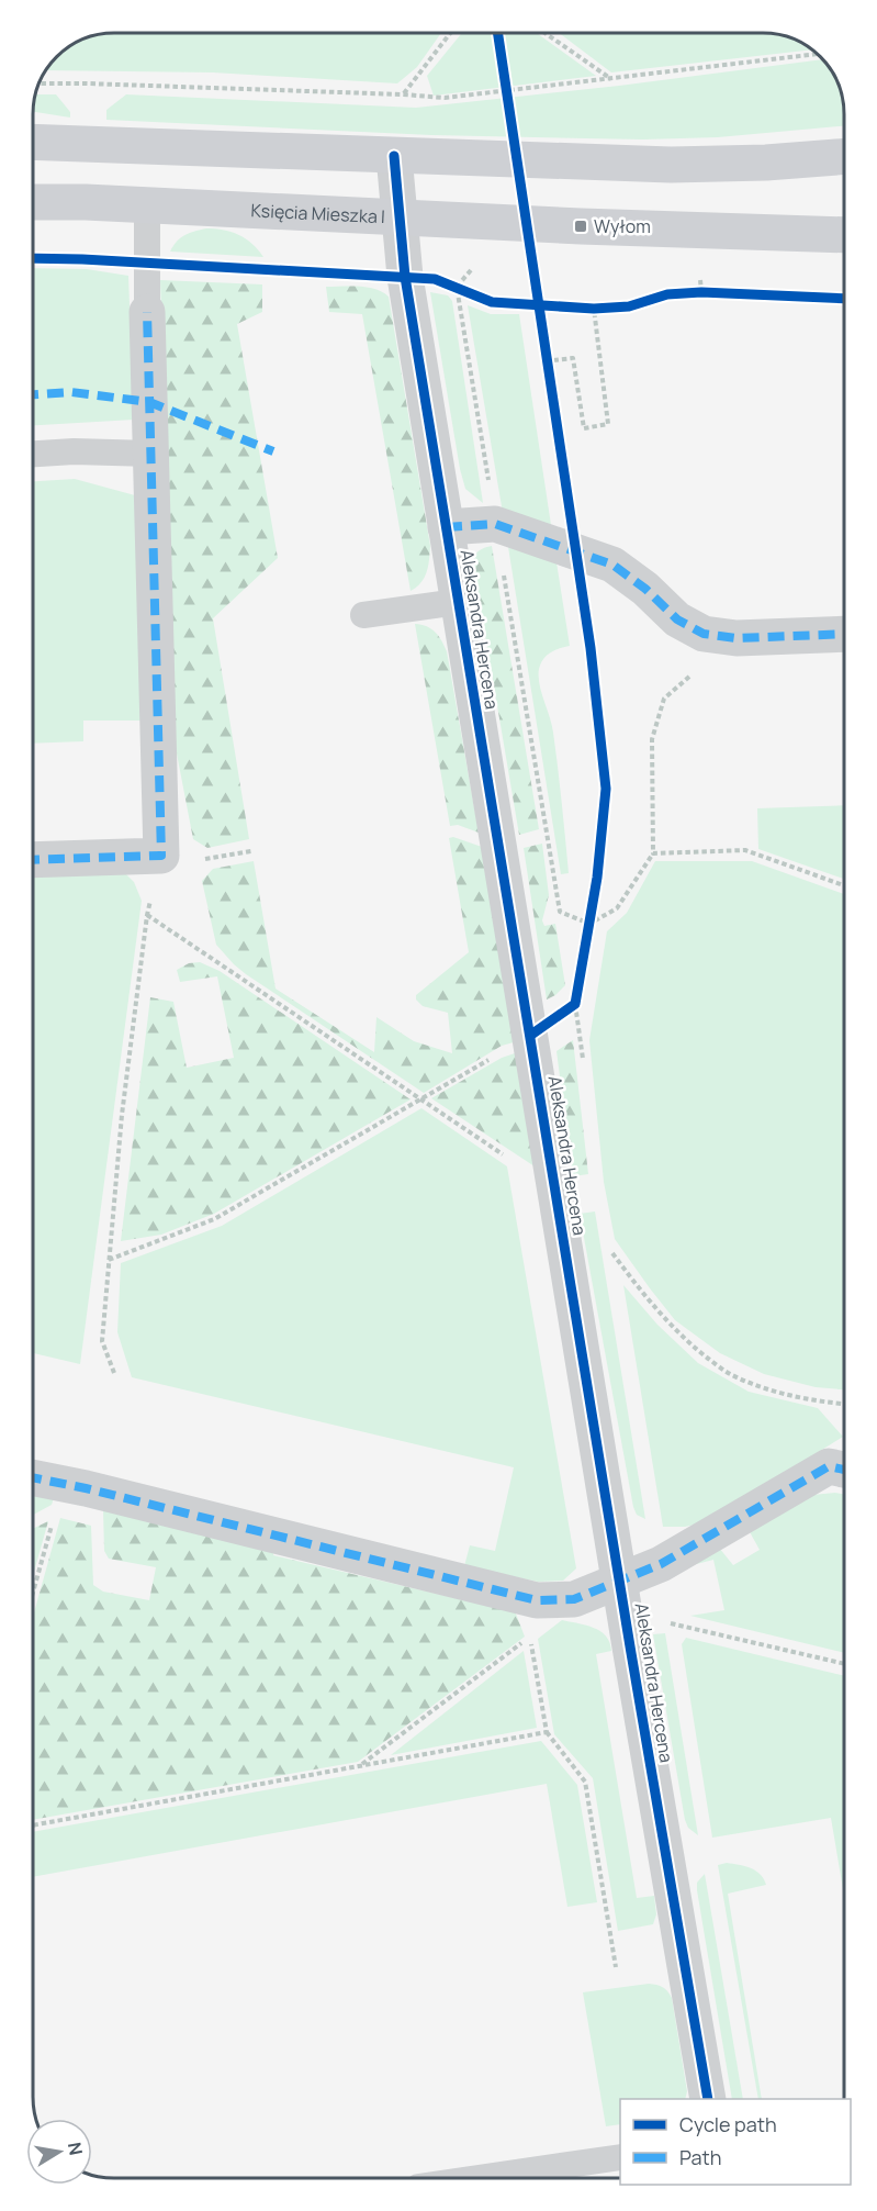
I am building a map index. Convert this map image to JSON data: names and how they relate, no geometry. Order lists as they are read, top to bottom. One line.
{"streets":{"street":["Księcia Mieszka I","Aleksandra Hercena"]},"crossings":[["Księcia Mieszka I","Aleksandra Hercena"]],"places":{"transit":["Wyłom"]},"legend":["Cycle path","Path"],"north":"right"}
